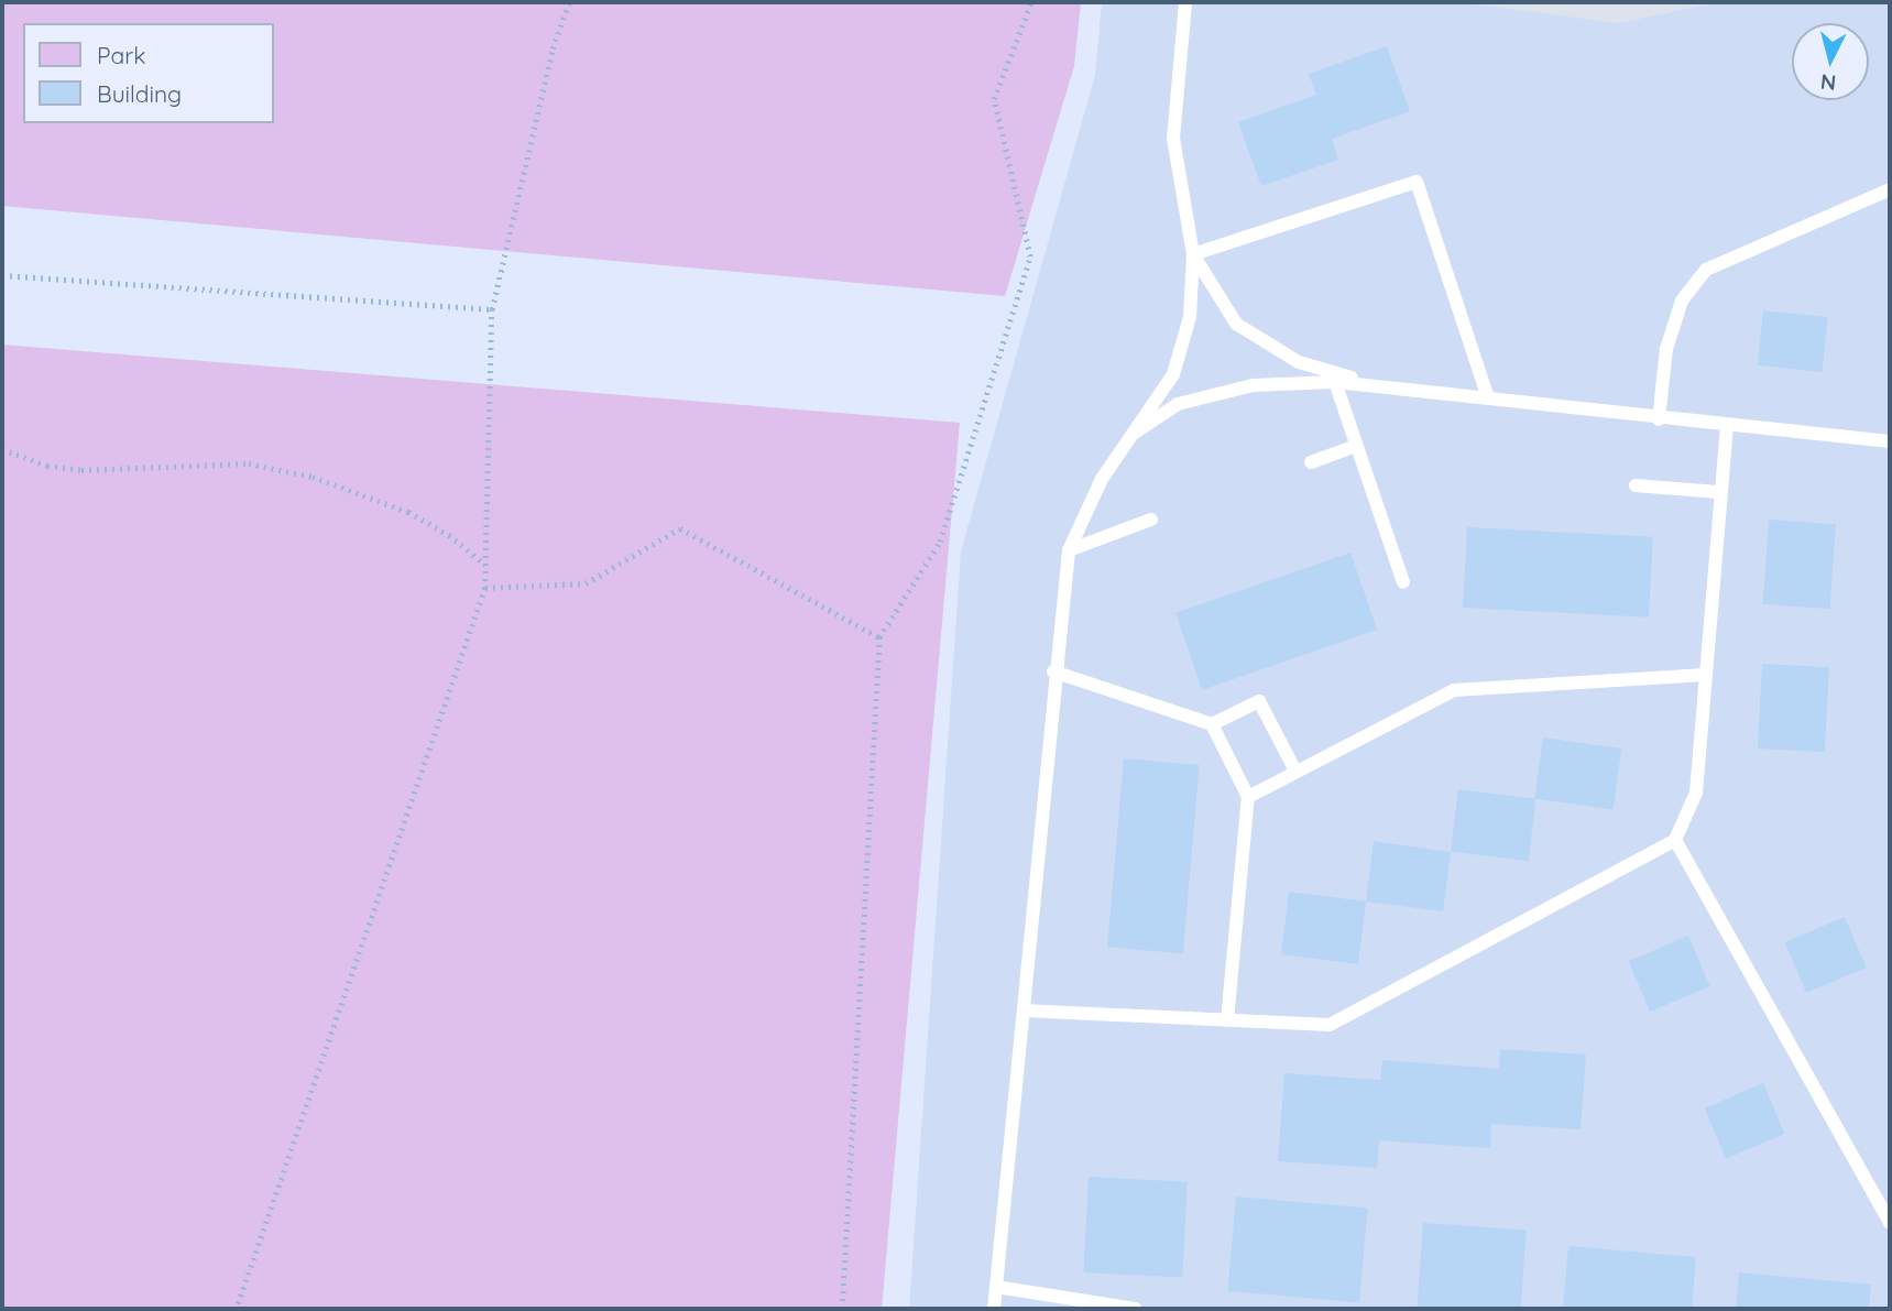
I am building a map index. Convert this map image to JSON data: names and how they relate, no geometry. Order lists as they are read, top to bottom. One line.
{"legend":["Park","Building"],"north":"bottom"}
